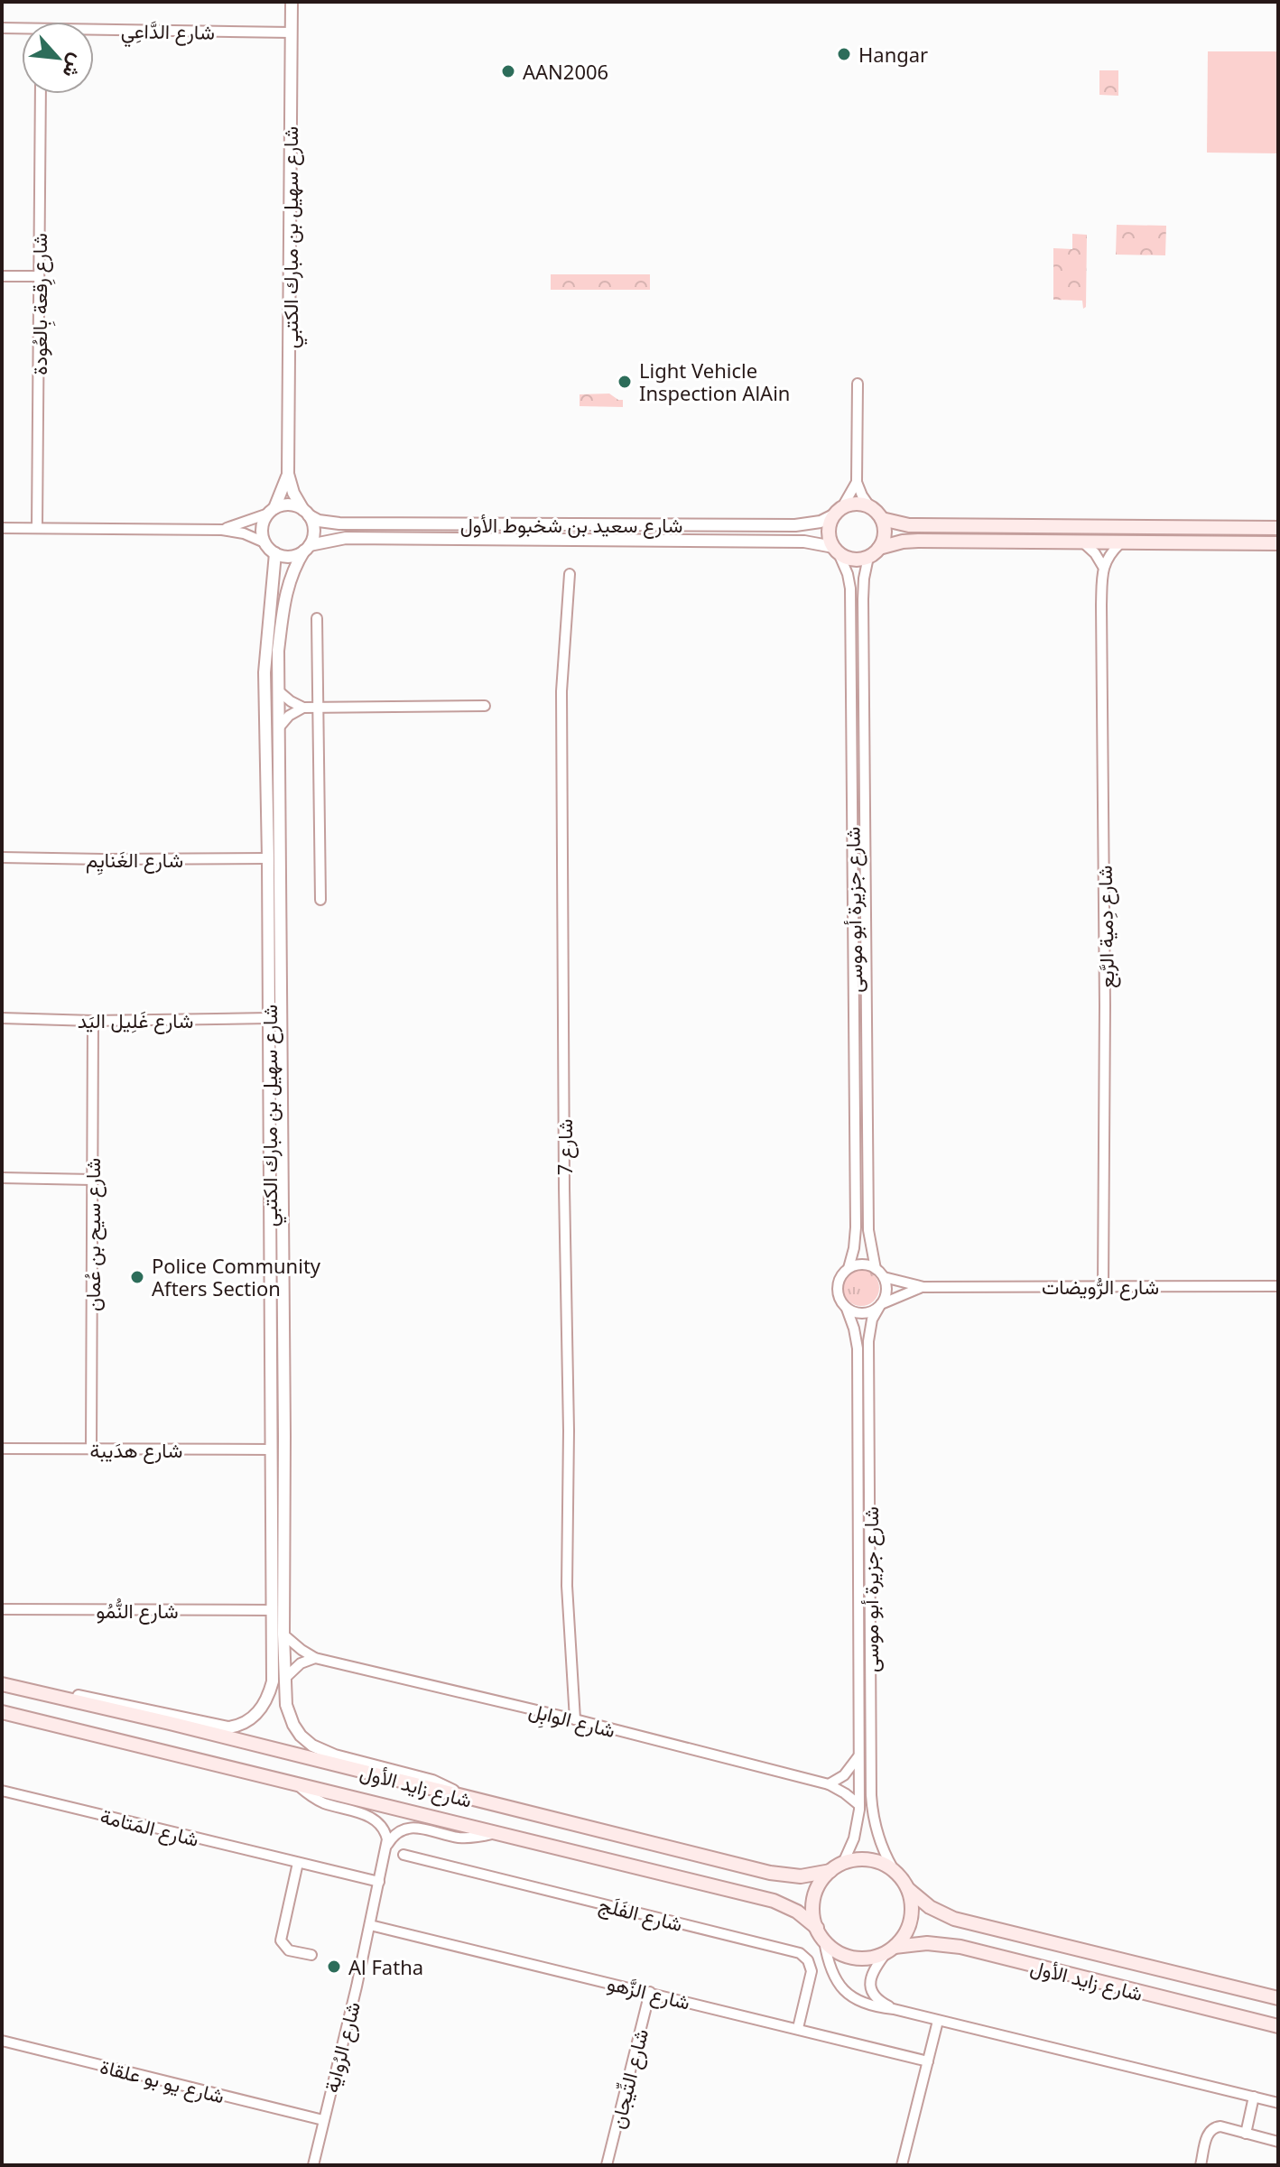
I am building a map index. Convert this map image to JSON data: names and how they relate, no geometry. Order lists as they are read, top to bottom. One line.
{"streets":{"main road":["شارع زايد الأول"],"street":["شارع الدَّاعِي","شارع سهيل بن مبارك الكتبي","شارع رِقعة بِالعُودة","شارع سعيد بن شخبوط الأول","شارع الغَنايِم","شارع جزيرة أبو موسى","شارع دِمية الرَّبع","شارع غَلِيل اليَد","شارع 7","شارع سيح بن عُمان","شارع الرُّويضات","شارع هدَيبة","شارع النُّمُو","شارع الوابِل","شارع المَتامة","شارع الفَلَج","شارع الزَّهو","شارع الرُواية","شارع التِّيجان","شارع يو بو علقاة"]},"crossings":[["شارع الدَّاعِي","شارع سهيل بن مبارك الكتبي"],["شارع سهيل بن مبارك الكتبي","شارع سعيد بن شخبوط الأول"],["شارع سهيل بن مبارك الكتبي","شارع الغَنايِم"],["شارع سهيل بن مبارك الكتبي","شارع غَلِيل اليَد"],["شارع سهيل بن مبارك الكتبي","شارع هدَيبة"],["شارع سهيل بن مبارك الكتبي","شارع النُّمُو"],["شارع سهيل بن مبارك الكتبي","شارع الوابِل"],["شارع سهيل بن مبارك الكتبي","شارع زايد الأول"],["شارع سعيد بن شخبوط الأول","شارع جزيرة أبو موسى"],["شارع جزيرة أبو موسى","شارع الرُّويضات"],["شارع جزيرة أبو موسى","شارع الوابِل"],["شارع جزيرة أبو موسى","شارع زايد الأول"],["شارع دِمية الرَّبع","شارع الرُّويضات"],["شارع غَلِيل اليَد","شارع سيح بن عُمان"],["شارع 7","شارع الوابِل"],["شارع سيح بن عُمان","شارع هدَيبة"],["شارع المَتامة","شارع الرُواية"],["شارع الفَلَج","شارع الزَّهو"],["شارع الزَّهو","شارع الرُواية"],["شارع الزَّهو","شارع التِّيجان"],["شارع الرُواية","شارع يو بو علقاة"]],"places":["Hangar","AAN2006","Light Vehicle Inspection AlAin","Police Community Afters Section","Al Fatha"],"north":"bottom right"}
